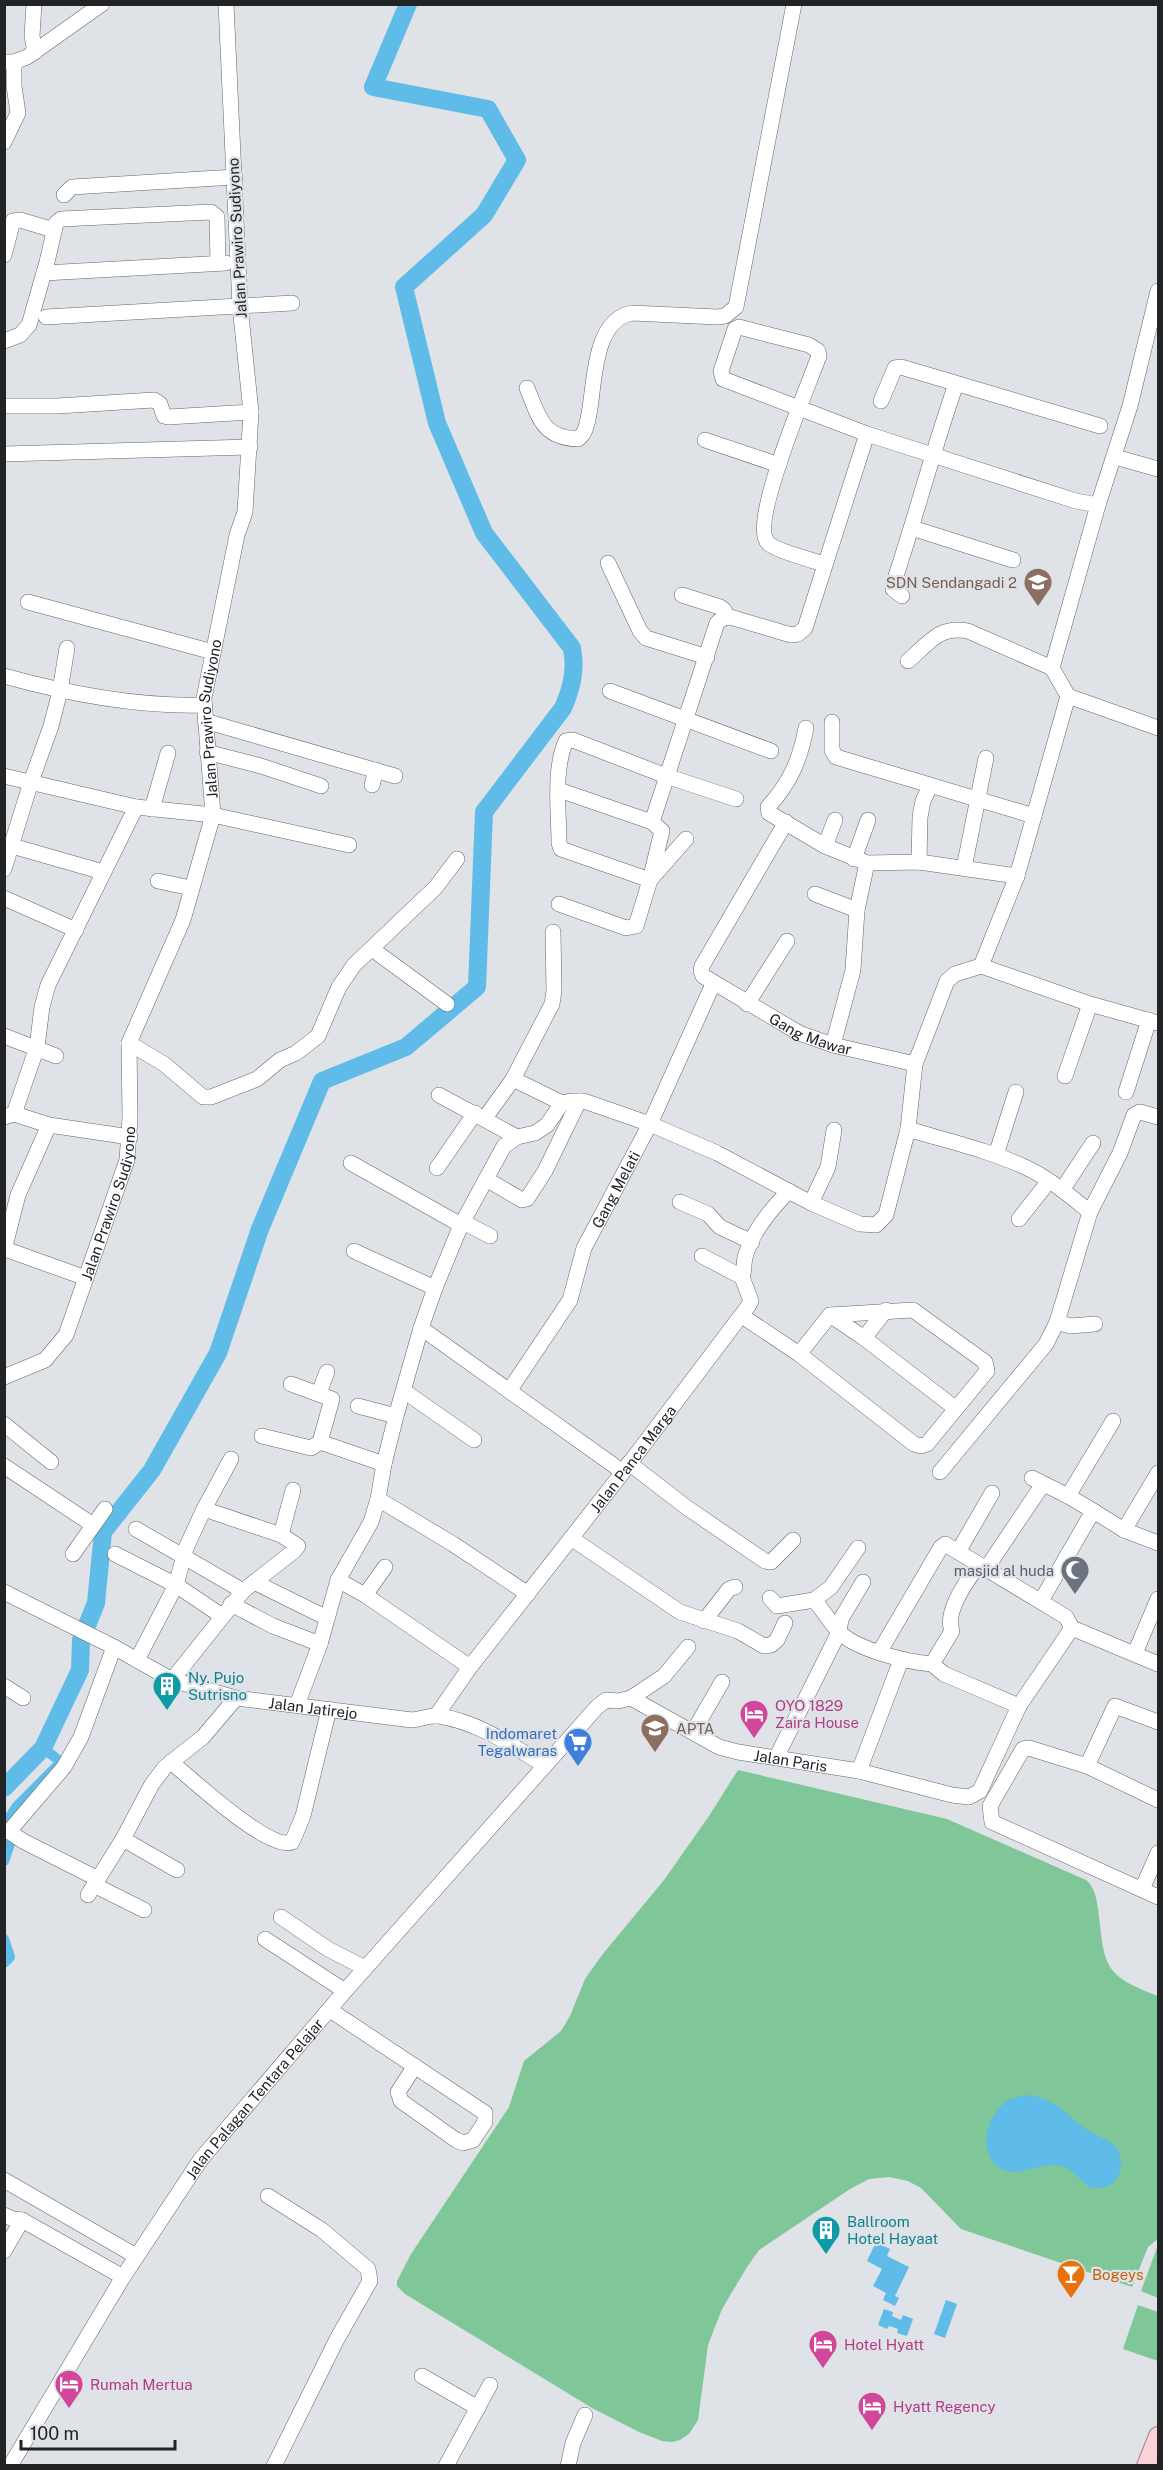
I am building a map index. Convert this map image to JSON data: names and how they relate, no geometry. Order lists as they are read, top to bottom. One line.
{"streets":{"street":["Jalan Prawiro Sudiyono","Gang Mawar","Gang Melati","Jalan Panca Marga","Jalan Jatirejo","Jalan Paris","Jalan Palagan Tentara Pelajar"]},"crossings":[["Gang Mawar","Gang Melati"],["Jalan Panca Marga","Jalan Jatirejo"],["Jalan Jatirejo","Jalan Palagan Tentara Pelajar"]],"places":{"school or university":["SDN Sendangadi 2","APTA"],"mosque":["masjid al huda"],"building":["Ny. Pujo Sutrisno","Ballroom Hotel Hayaat"],"hotel":["OYO 1829 Zaira House","Hotel Hyatt","Rumah Mertua","Hyatt Regency"],"supermarket":["Indomaret Tegalwaras"],"bar":["Bogeys"]},"scale_bar":"100 m"}
